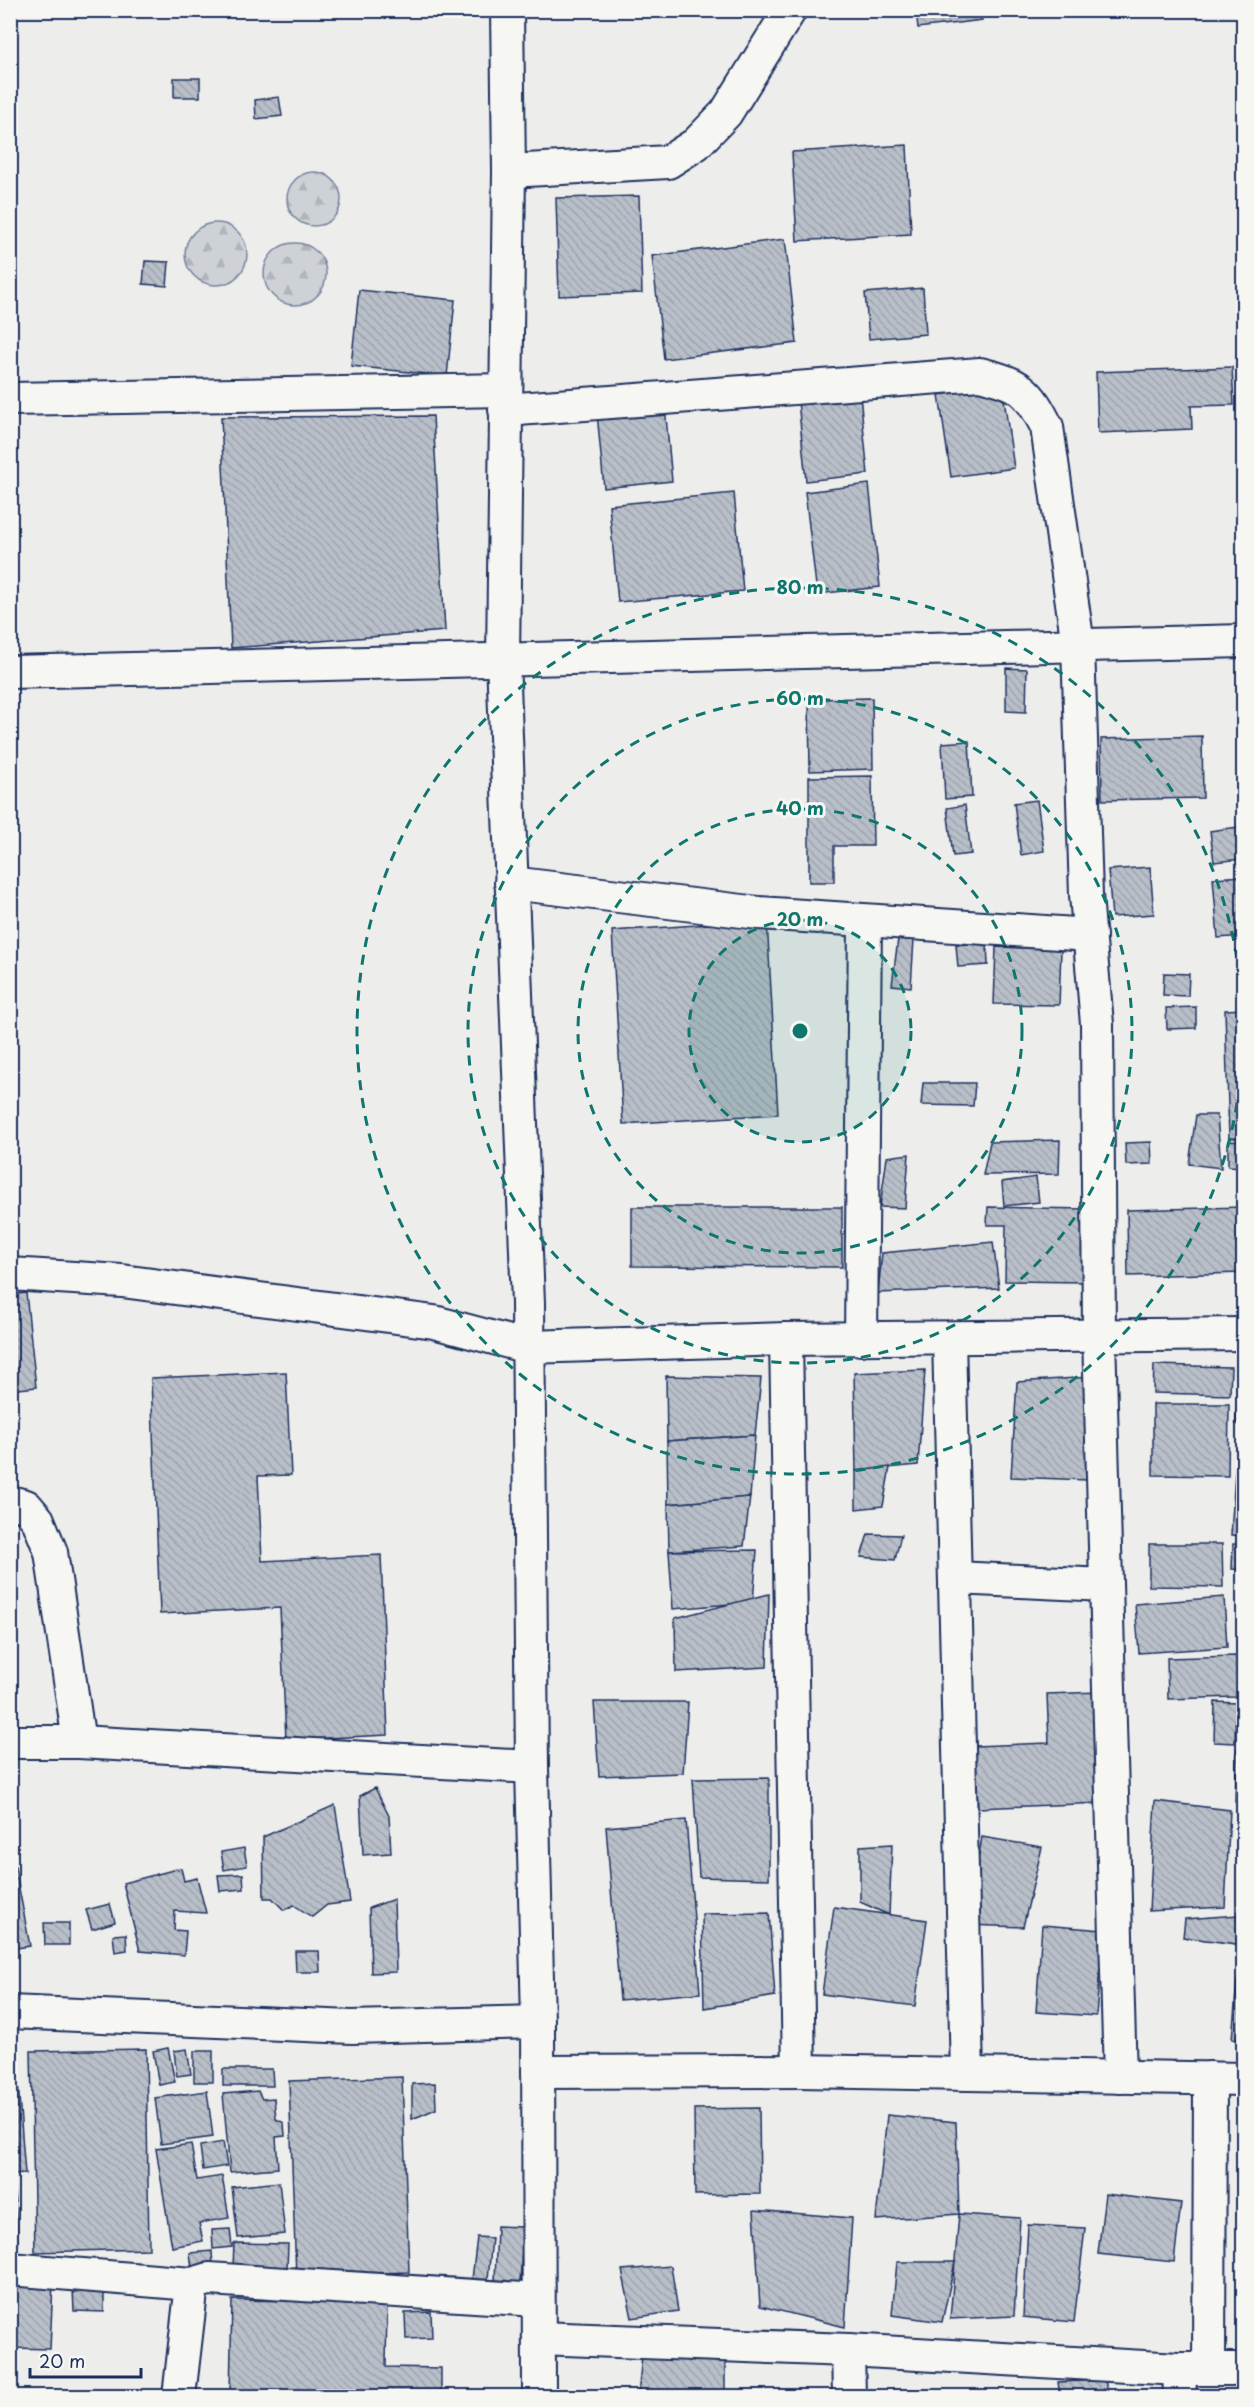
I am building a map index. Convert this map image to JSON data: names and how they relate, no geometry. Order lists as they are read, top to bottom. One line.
{"scale_bar":"20 m","rings":["80 m","60 m","40 m","20 m"]}
